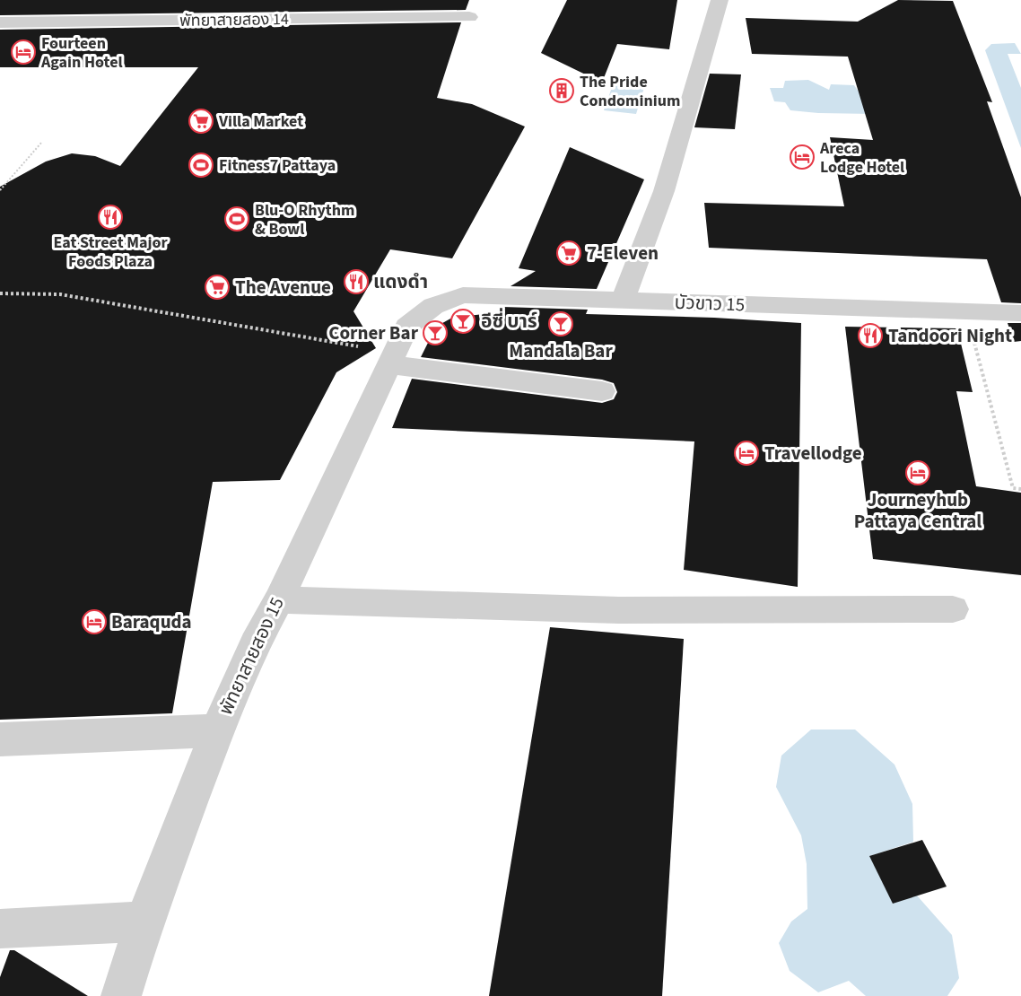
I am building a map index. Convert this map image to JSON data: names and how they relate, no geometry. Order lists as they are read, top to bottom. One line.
{"streets":{"street":["พัทยาสายสอง 14","บัวขาว 15","พัทยาสายสอง 15"]},"crossings":[["บัวขาว 15","พัทยาสายสอง 15"]],"places":{"hotel":["Fourteen Again Hotel","Areca Lodge Hotel","Travellodge","Journeyhub Pattaya Central","Baraquda"],"building":["The Pride Condominium"],"supermarket":["Villa Market","7-Eleven","The Avenue"],"sports":["Fitness7 Pattaya","Blu-O Rhythm & Bowl"],"restaurant":["Eat Street Major Foods Plaza","แดงดำ","Tandoori Night"],"bar":["อีซี่ บาร์","Mandala Bar","Corner Bar"]}}
